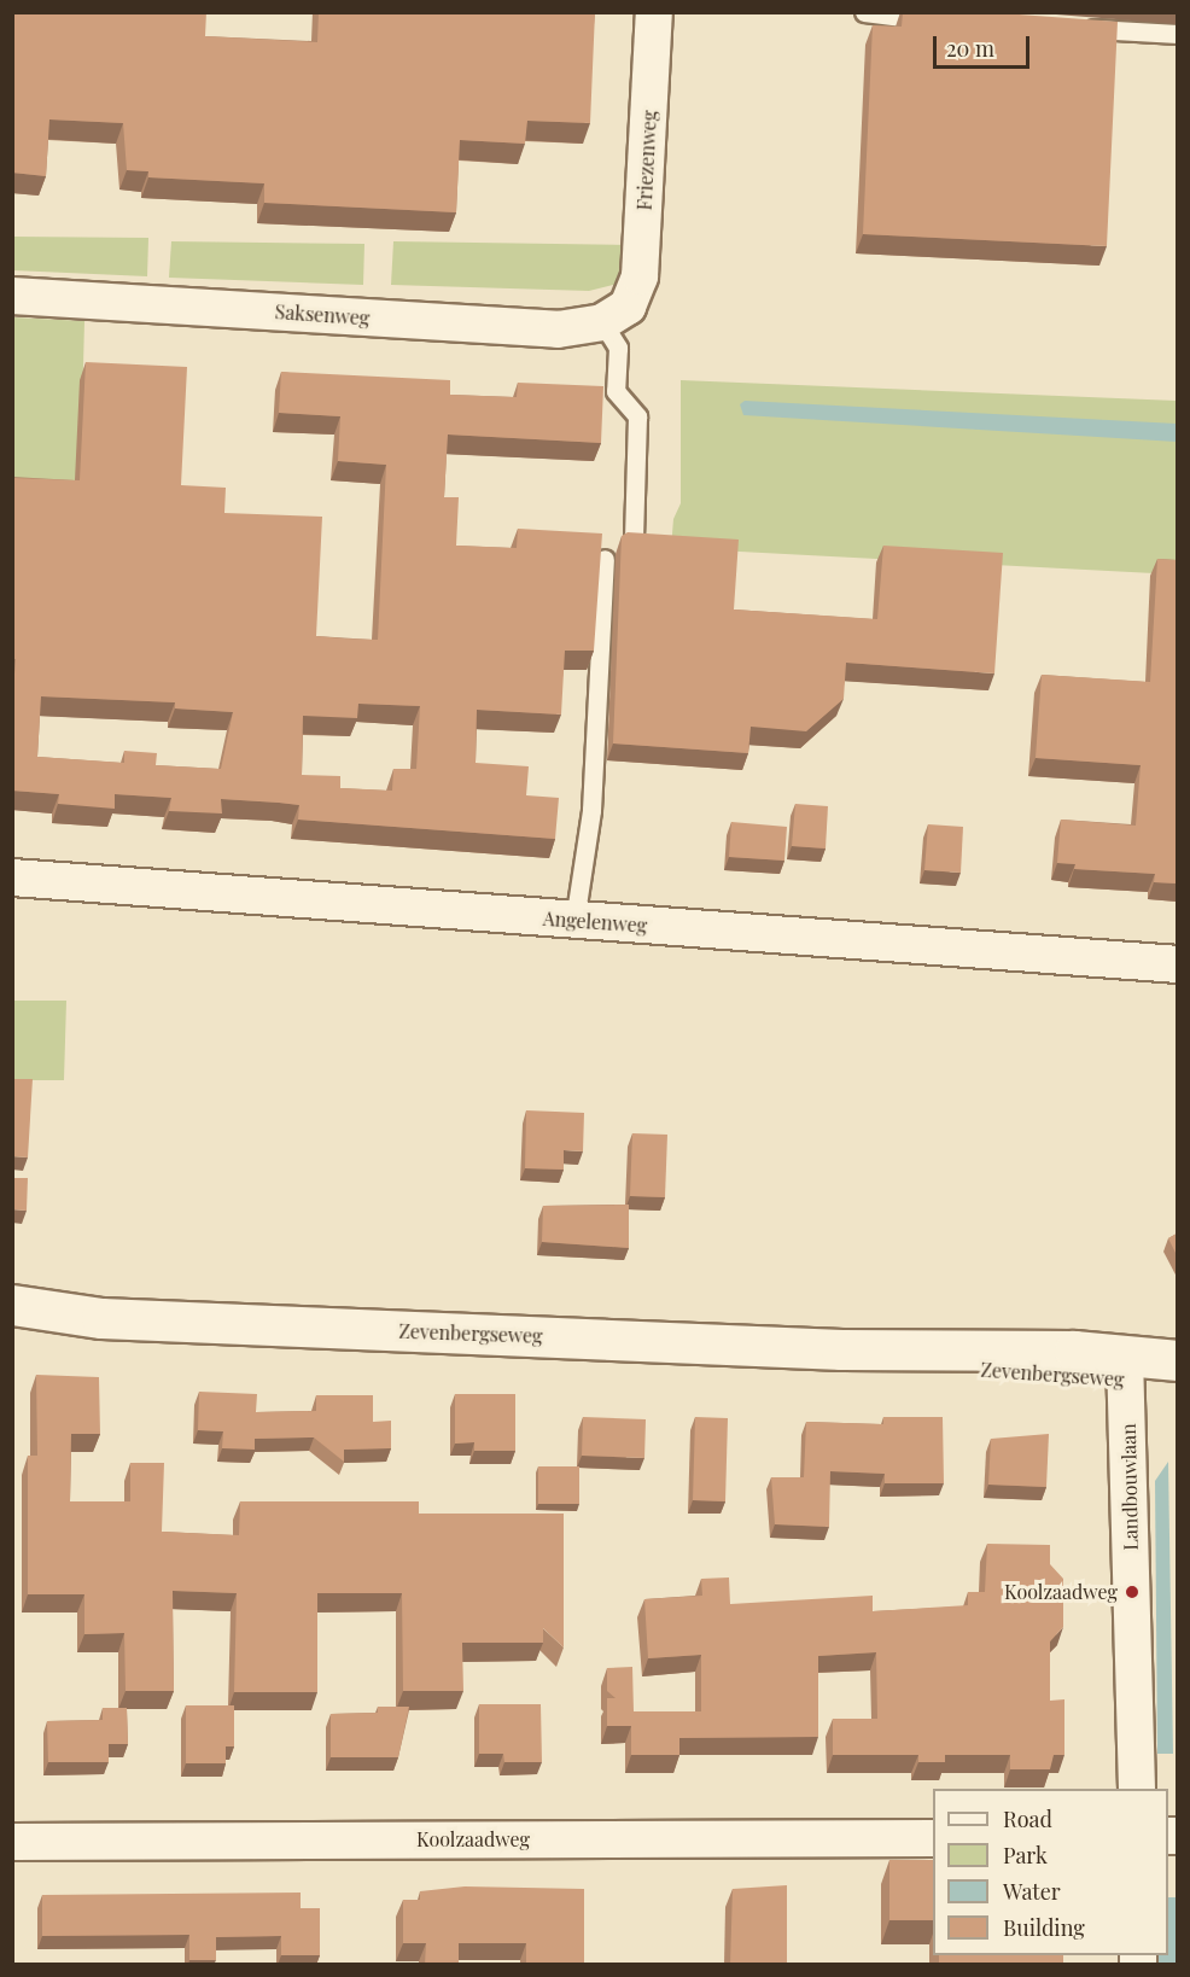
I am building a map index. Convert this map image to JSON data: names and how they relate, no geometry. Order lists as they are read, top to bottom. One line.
{"streets":{"street":["Friezenweg","Saksenweg","Angelenweg","Zevenbergseweg","Landbouwlaan","Koolzaadweg"]},"crossings":[["Friezenweg","Saksenweg"],["Zevenbergseweg","Landbouwlaan"]],"places":["Koolzaadweg"],"legend":["Road","Park","Water","Building"],"scale_bar":"20 m"}
